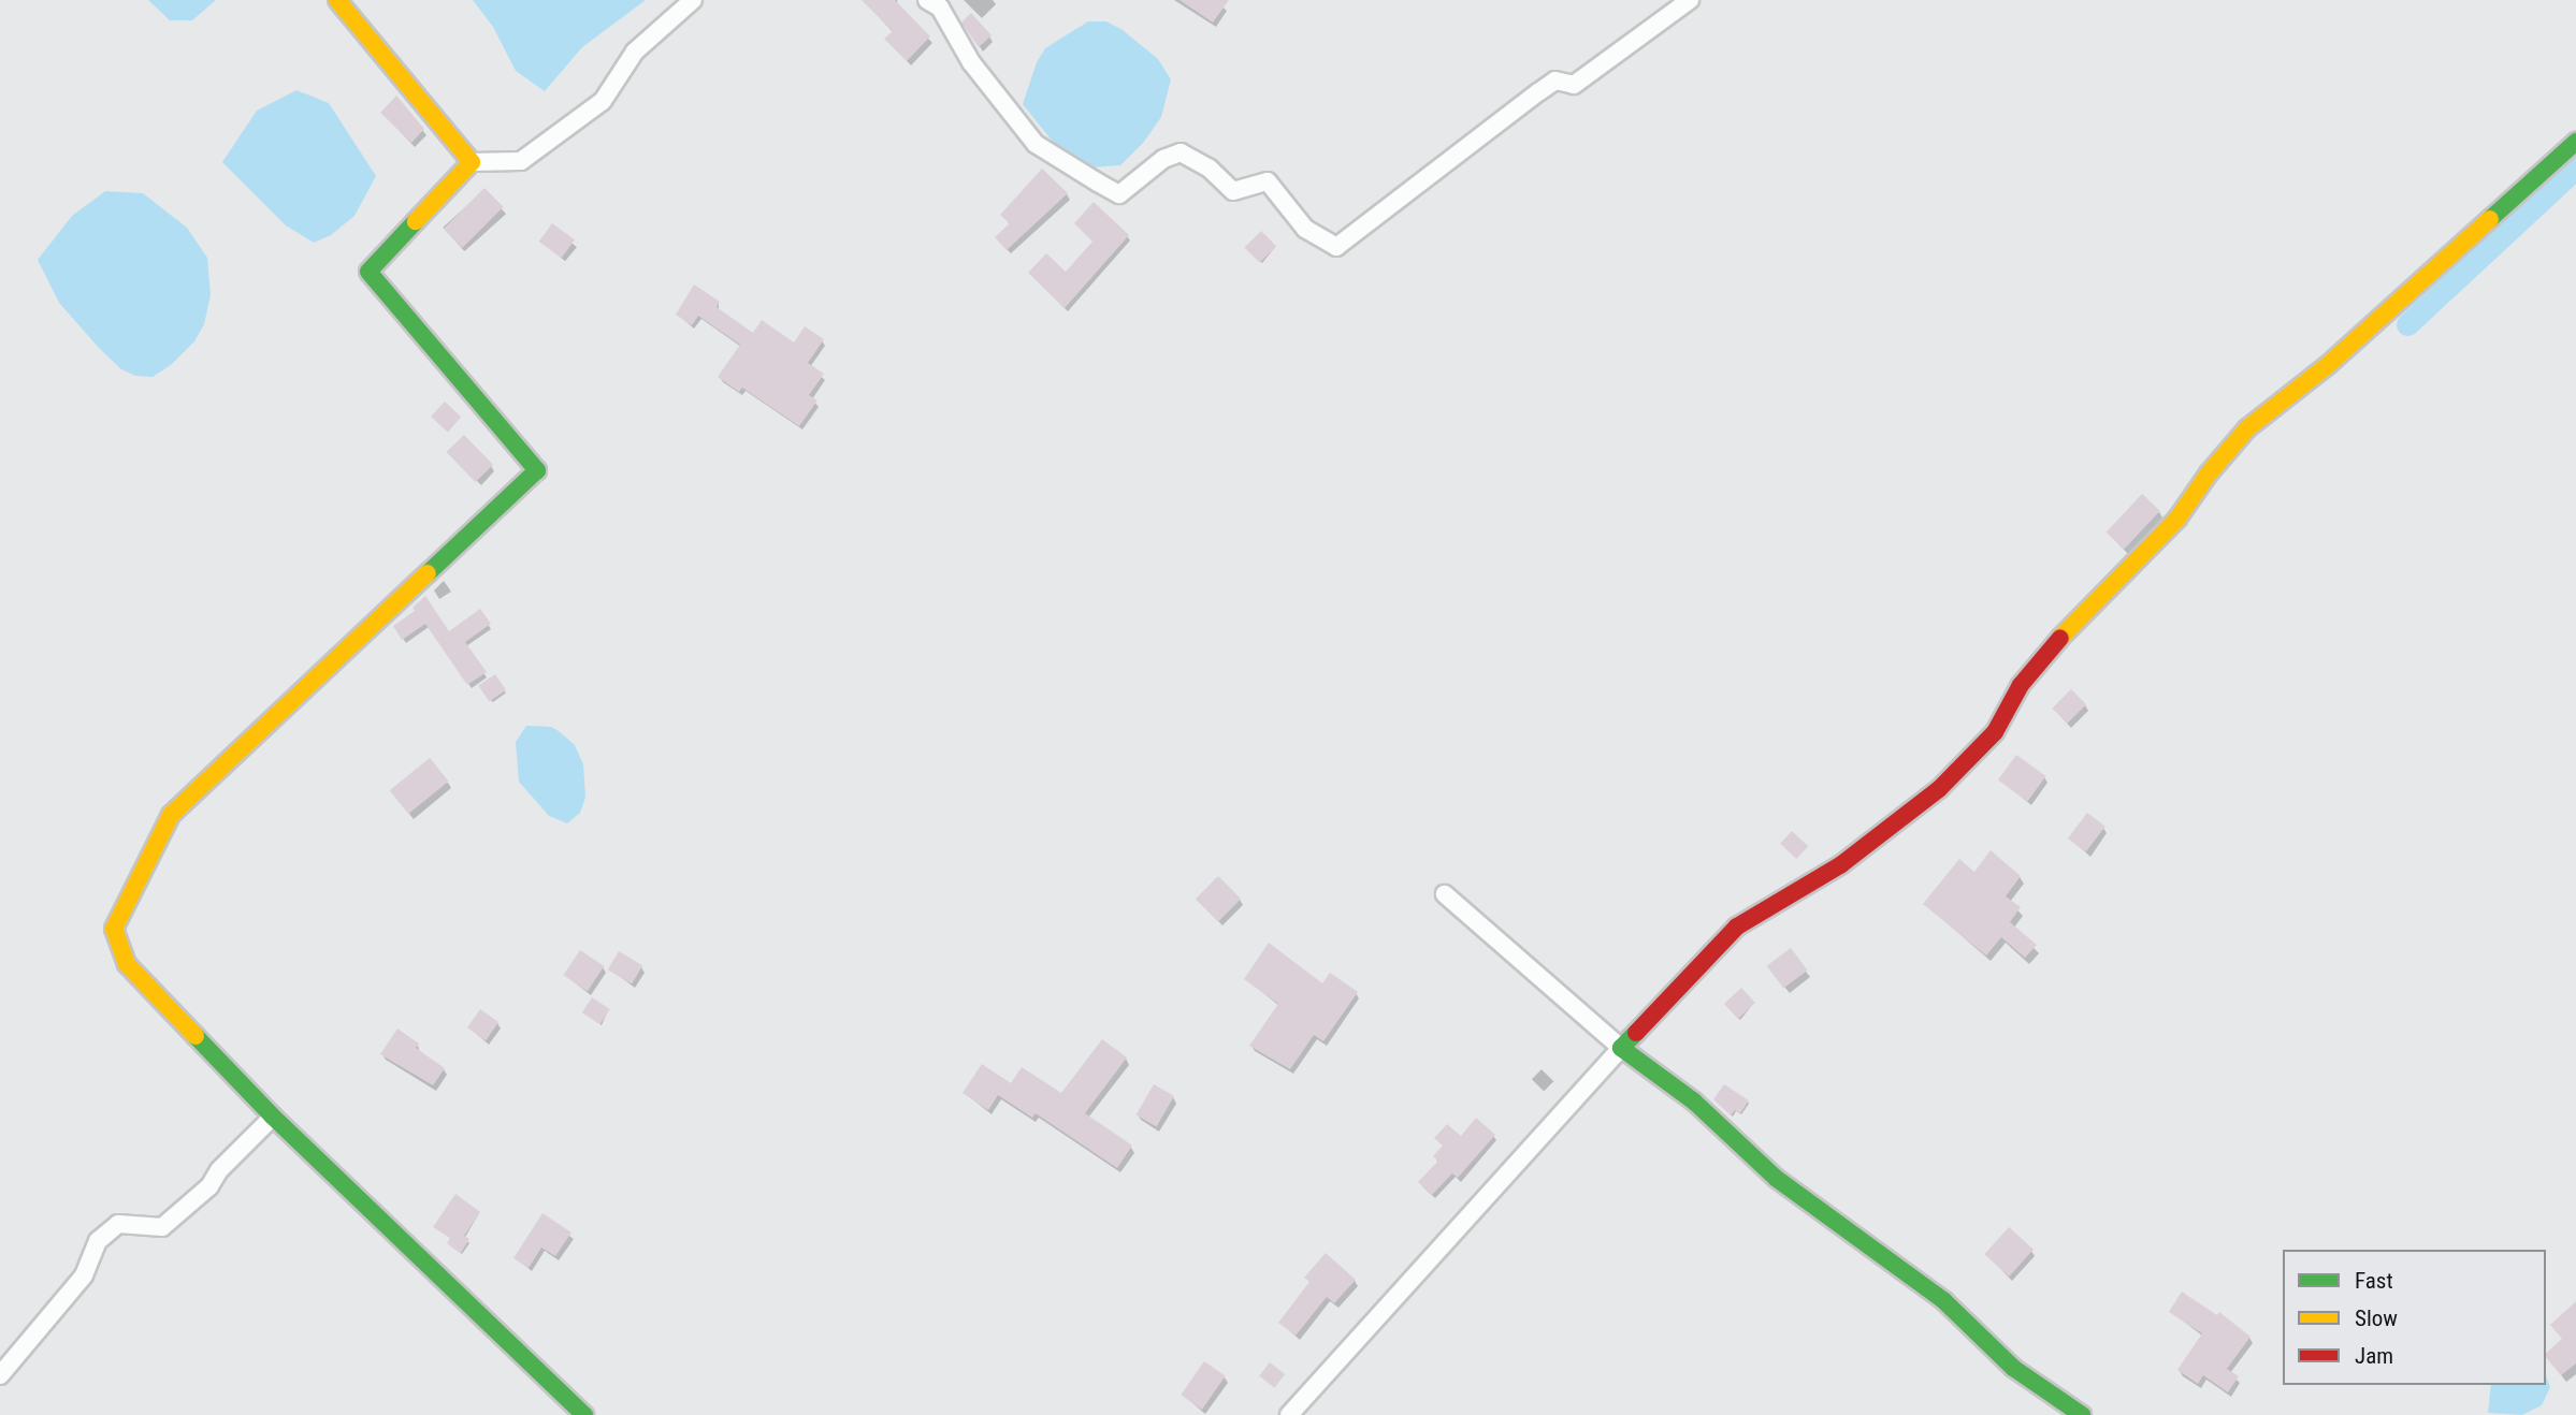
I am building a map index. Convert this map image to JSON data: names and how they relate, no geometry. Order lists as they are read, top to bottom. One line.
{"legend":["Fast","Slow","Jam"]}
